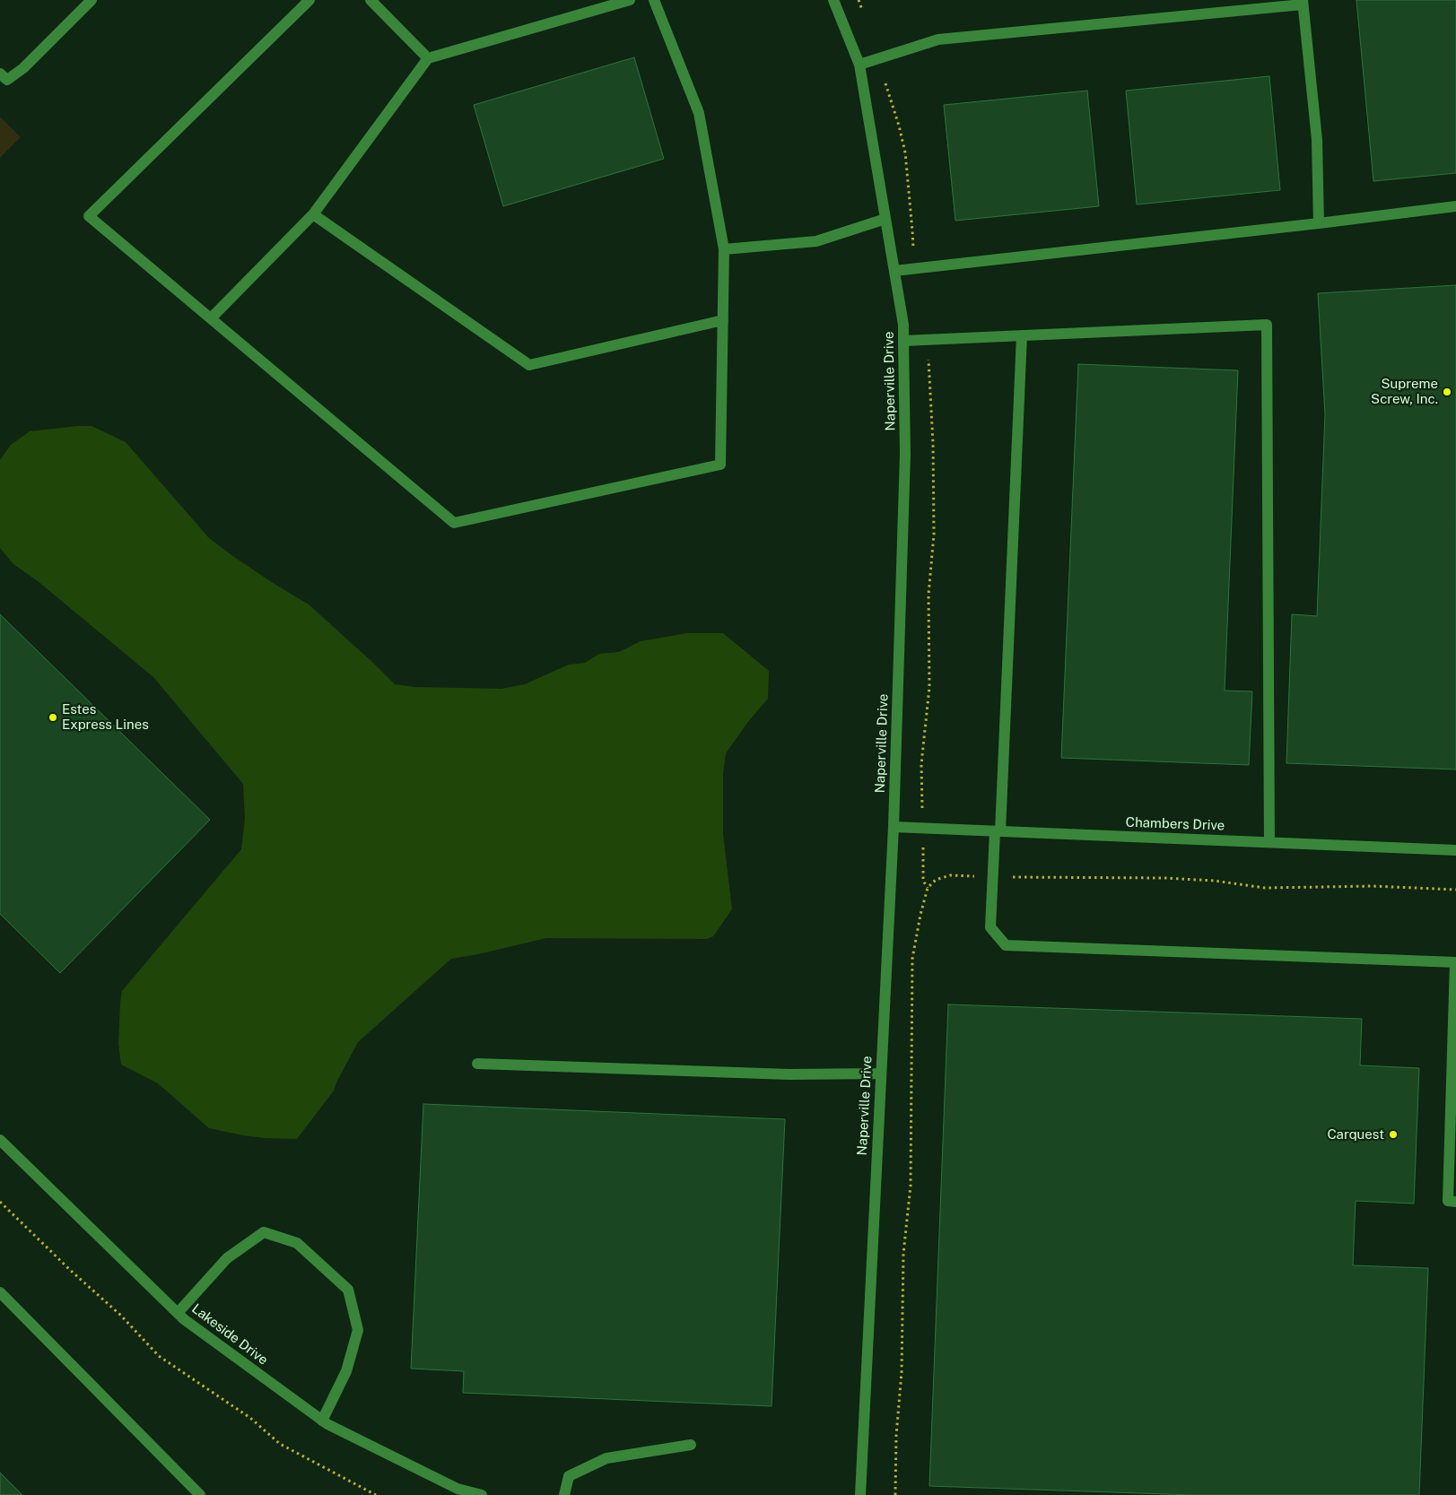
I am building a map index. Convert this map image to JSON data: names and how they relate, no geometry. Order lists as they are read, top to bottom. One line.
{"streets":{"street":["Naperville Drive","Chambers Drive","Lakeside Drive"]},"crossings":[["Naperville Drive","Chambers Drive"]],"places":["Supreme Screw, Inc.","Estes Express Lines","Carquest"]}
